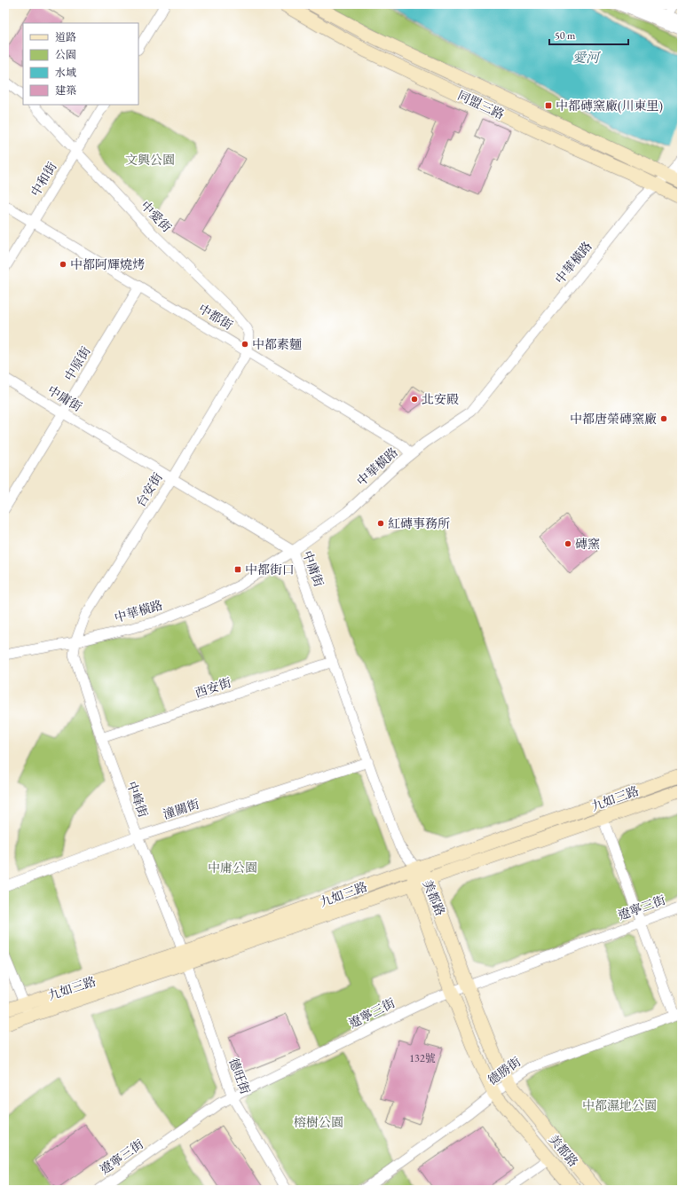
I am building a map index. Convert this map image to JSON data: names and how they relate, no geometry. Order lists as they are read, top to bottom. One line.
{"streets":{"street":["同盟三路","中和街","中愛街","中華橫路","中都街","中原街","中庸街","台安街","西安街","九如三路","中峰街","潼關街","美都路","遼寧三街","德勝街","德旺街"]},"crossings":[["同盟三路","中華橫路"],["中和街","中愛街"],["中和街","中都街"],["中愛街","中都街"],["中愛街","台安街"],["中華橫路","中都街"],["中華橫路","中庸街"],["中華橫路","台安街"],["中華橫路","中峰街"],["中都街","中原街"],["中都街","台安街"],["中原街","中庸街"],["中庸街","台安街"],["中庸街","西安街"],["中庸街","九如三路"],["中庸街","潼關街"],["中庸街","美都路"],["台安街","中峰街"],["西安街","中峰街"],["九如三路","中峰街"],["九如三路","美都路"],["九如三路","德旺街"],["中峰街","潼關街"],["中峰街","德旺街"],["美都路","遼寧三街"],["美都路","德勝街"],["遼寧三街","德旺街"]],"water":["愛河"],"parks":["文興公園","中庸公園","中都濕地公園","榕樹公園"],"places":{"transit":["中都磚窯廠(川東里)","中都街口"],"other":["中都阿輝燒烤","中都素麵","北安殿","中都唐榮磚窯廠","紅磚事務所","磚窯"]},"house_numbers":["132號"],"legend":["道路","公園","水域","建築"],"scale_bar":"50 m"}
